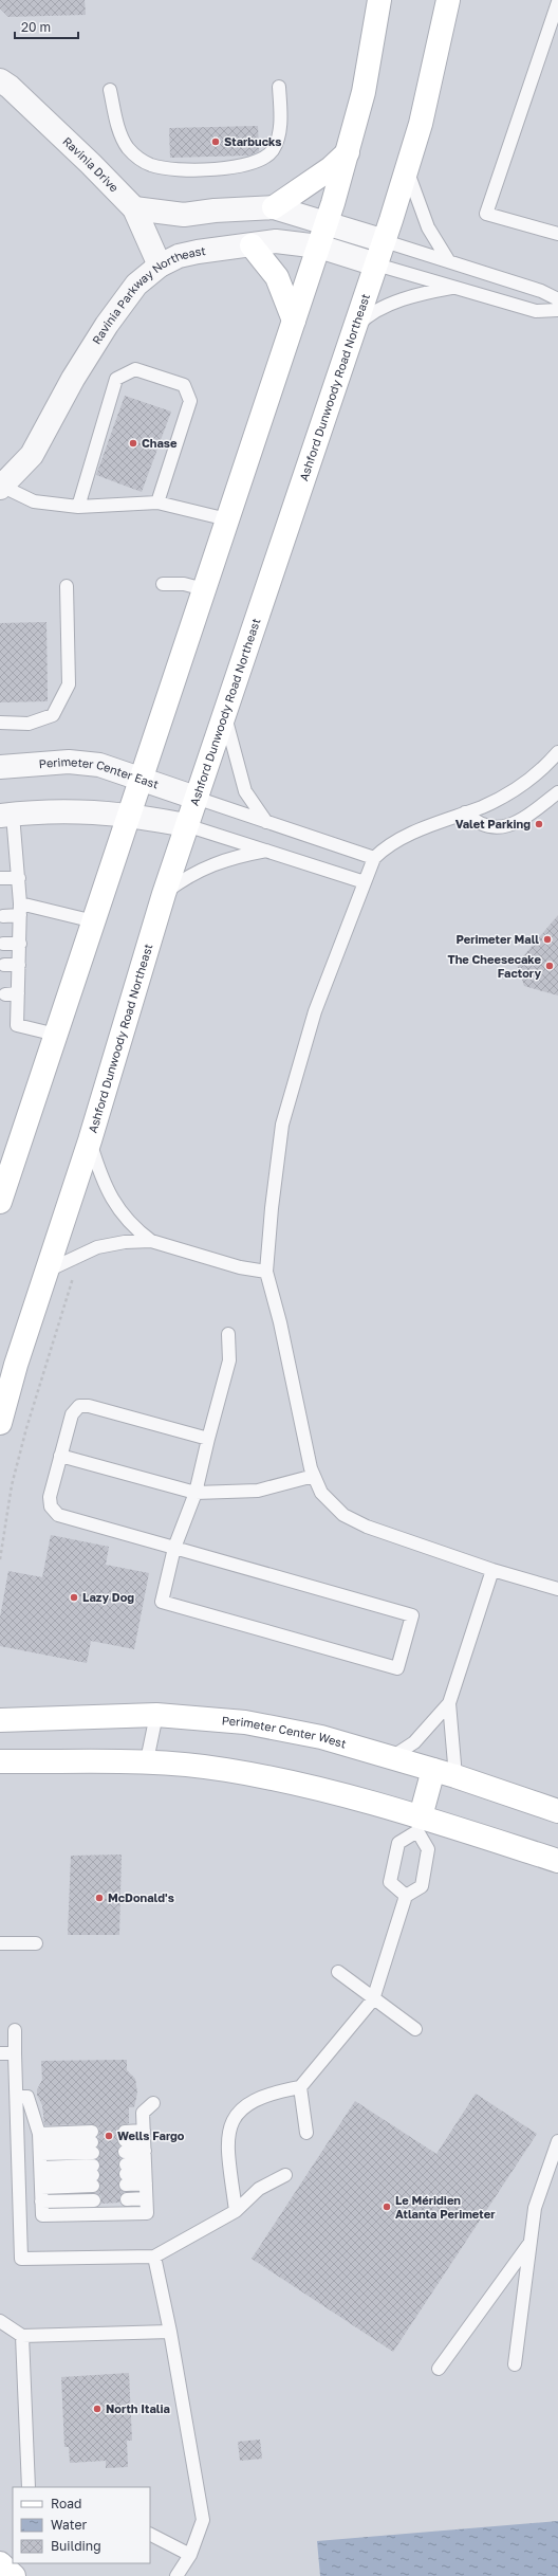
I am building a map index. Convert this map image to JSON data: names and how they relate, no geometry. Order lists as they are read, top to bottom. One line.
{"streets":{"main road":["Ashford Dunwoody Road Northeast","Perimeter Center West"],"street":["Ravinia Drive","Ravinia Parkway Northeast","Perimeter Center East"]},"crossings":[["Ravinia Drive","Ravinia Parkway Northeast"],["Ravinia Parkway Northeast","Ashford Dunwoody Road Northeast"],["Ashford Dunwoody Road Northeast","Perimeter Center East"]],"places":["Starbucks","Chase","Valet Parking","Perimeter Mall","The Cheesecake Factory","Lazy Dog","McDonald's","Wells Fargo","Le Méridien Atlanta Perimeter","North Italia"],"legend":["Road","Water","Building"],"scale_bar":"20 m"}
